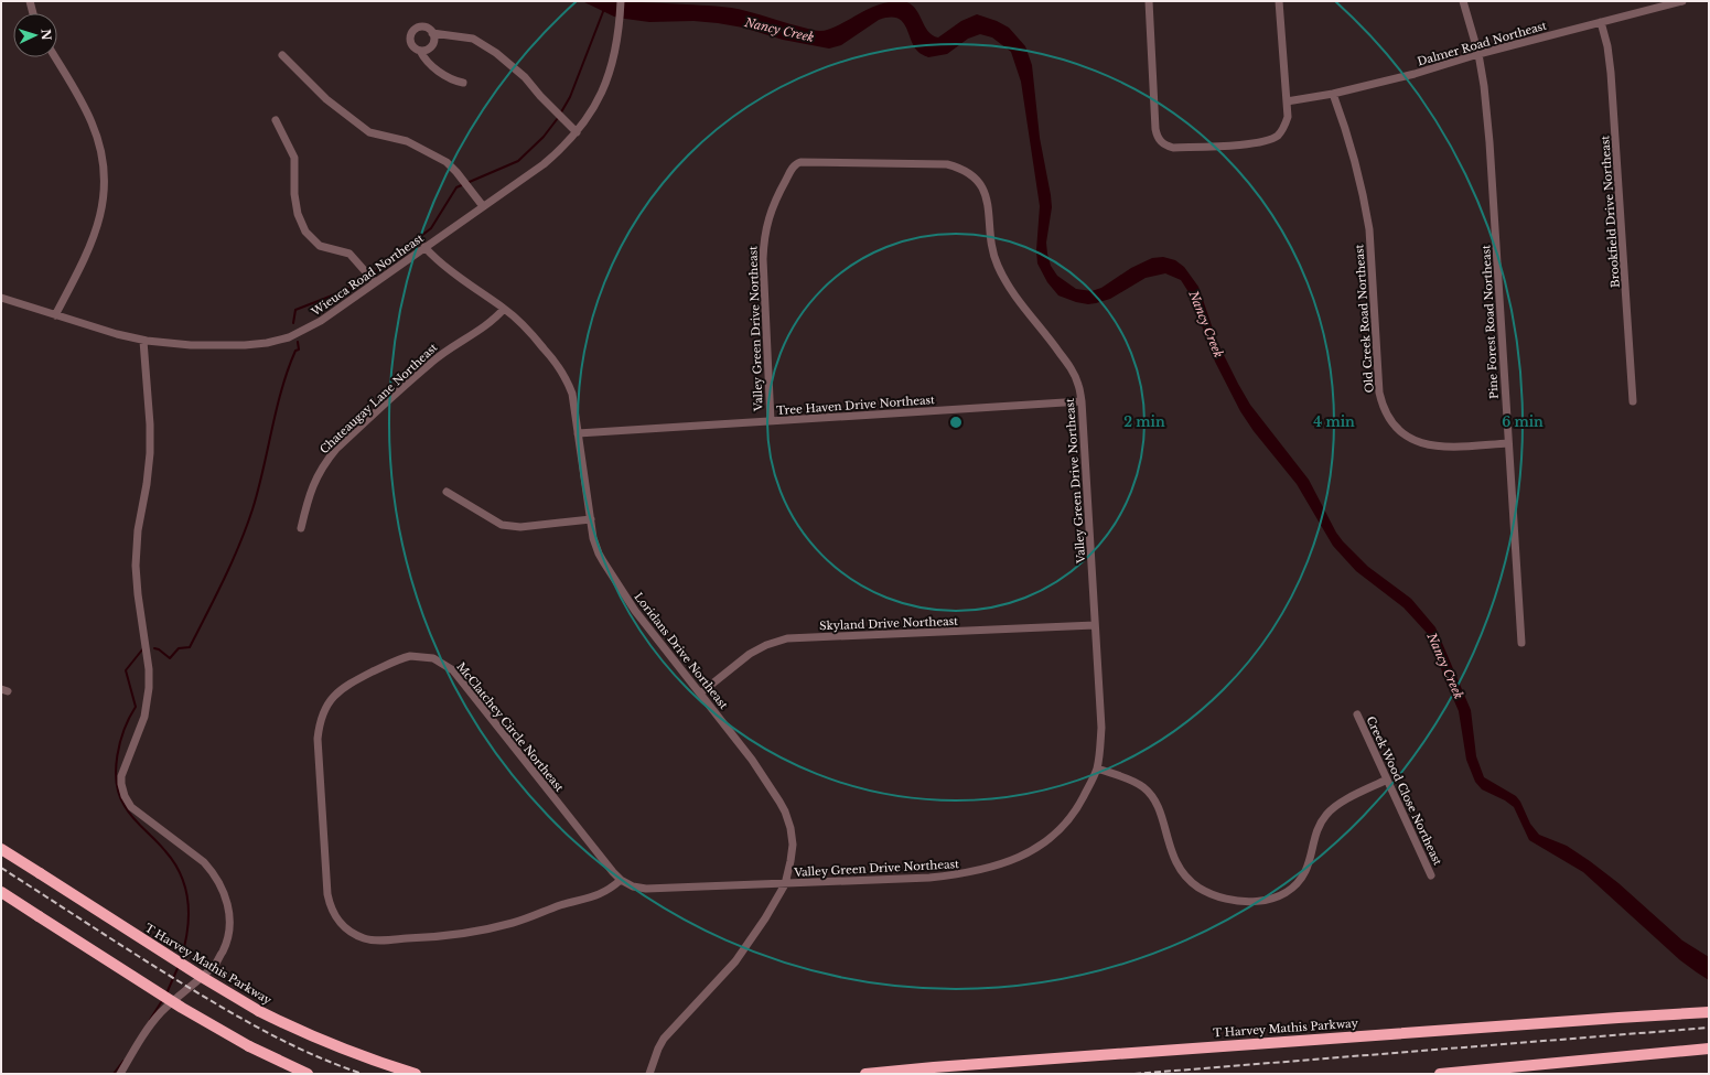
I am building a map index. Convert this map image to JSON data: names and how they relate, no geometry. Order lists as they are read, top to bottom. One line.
{"streets":{"highway":["T Harvey Mathis Parkway"],"street":["Dalmer Road Northeast","Brookfield Drive Northeast","Wieuca Road Northeast","Old Creek Road Northeast","Pine Forest Road Northeast","Valley Green Drive Northeast","Chateaugay Lane Northeast","Tree Haven Drive Northeast","Skyland Drive Northeast","Loridans Drive Northeast","McClatchey Circle Northeast","Creek Wood Close Northeast"]},"crossings":[["Dalmer Road Northeast","Brookfield Drive Northeast"],["Dalmer Road Northeast","Old Creek Road Northeast"],["Dalmer Road Northeast","Pine Forest Road Northeast"],["Wieuca Road Northeast","Loridans Drive Northeast"],["Old Creek Road Northeast","Pine Forest Road Northeast"],["Valley Green Drive Northeast","Tree Haven Drive Northeast"],["Valley Green Drive Northeast","Skyland Drive Northeast"],["Valley Green Drive Northeast","Loridans Drive Northeast"],["Valley Green Drive Northeast","McClatchey Circle Northeast"],["Chateaugay Lane Northeast","Loridans Drive Northeast"],["Tree Haven Drive Northeast","Loridans Drive Northeast"],["Skyland Drive Northeast","Loridans Drive Northeast"],["Loridans Drive Northeast","McClatchey Circle Northeast"]],"water":["Nancy Creek"],"north":"right","rings":["2 min","4 min","6 min"]}
